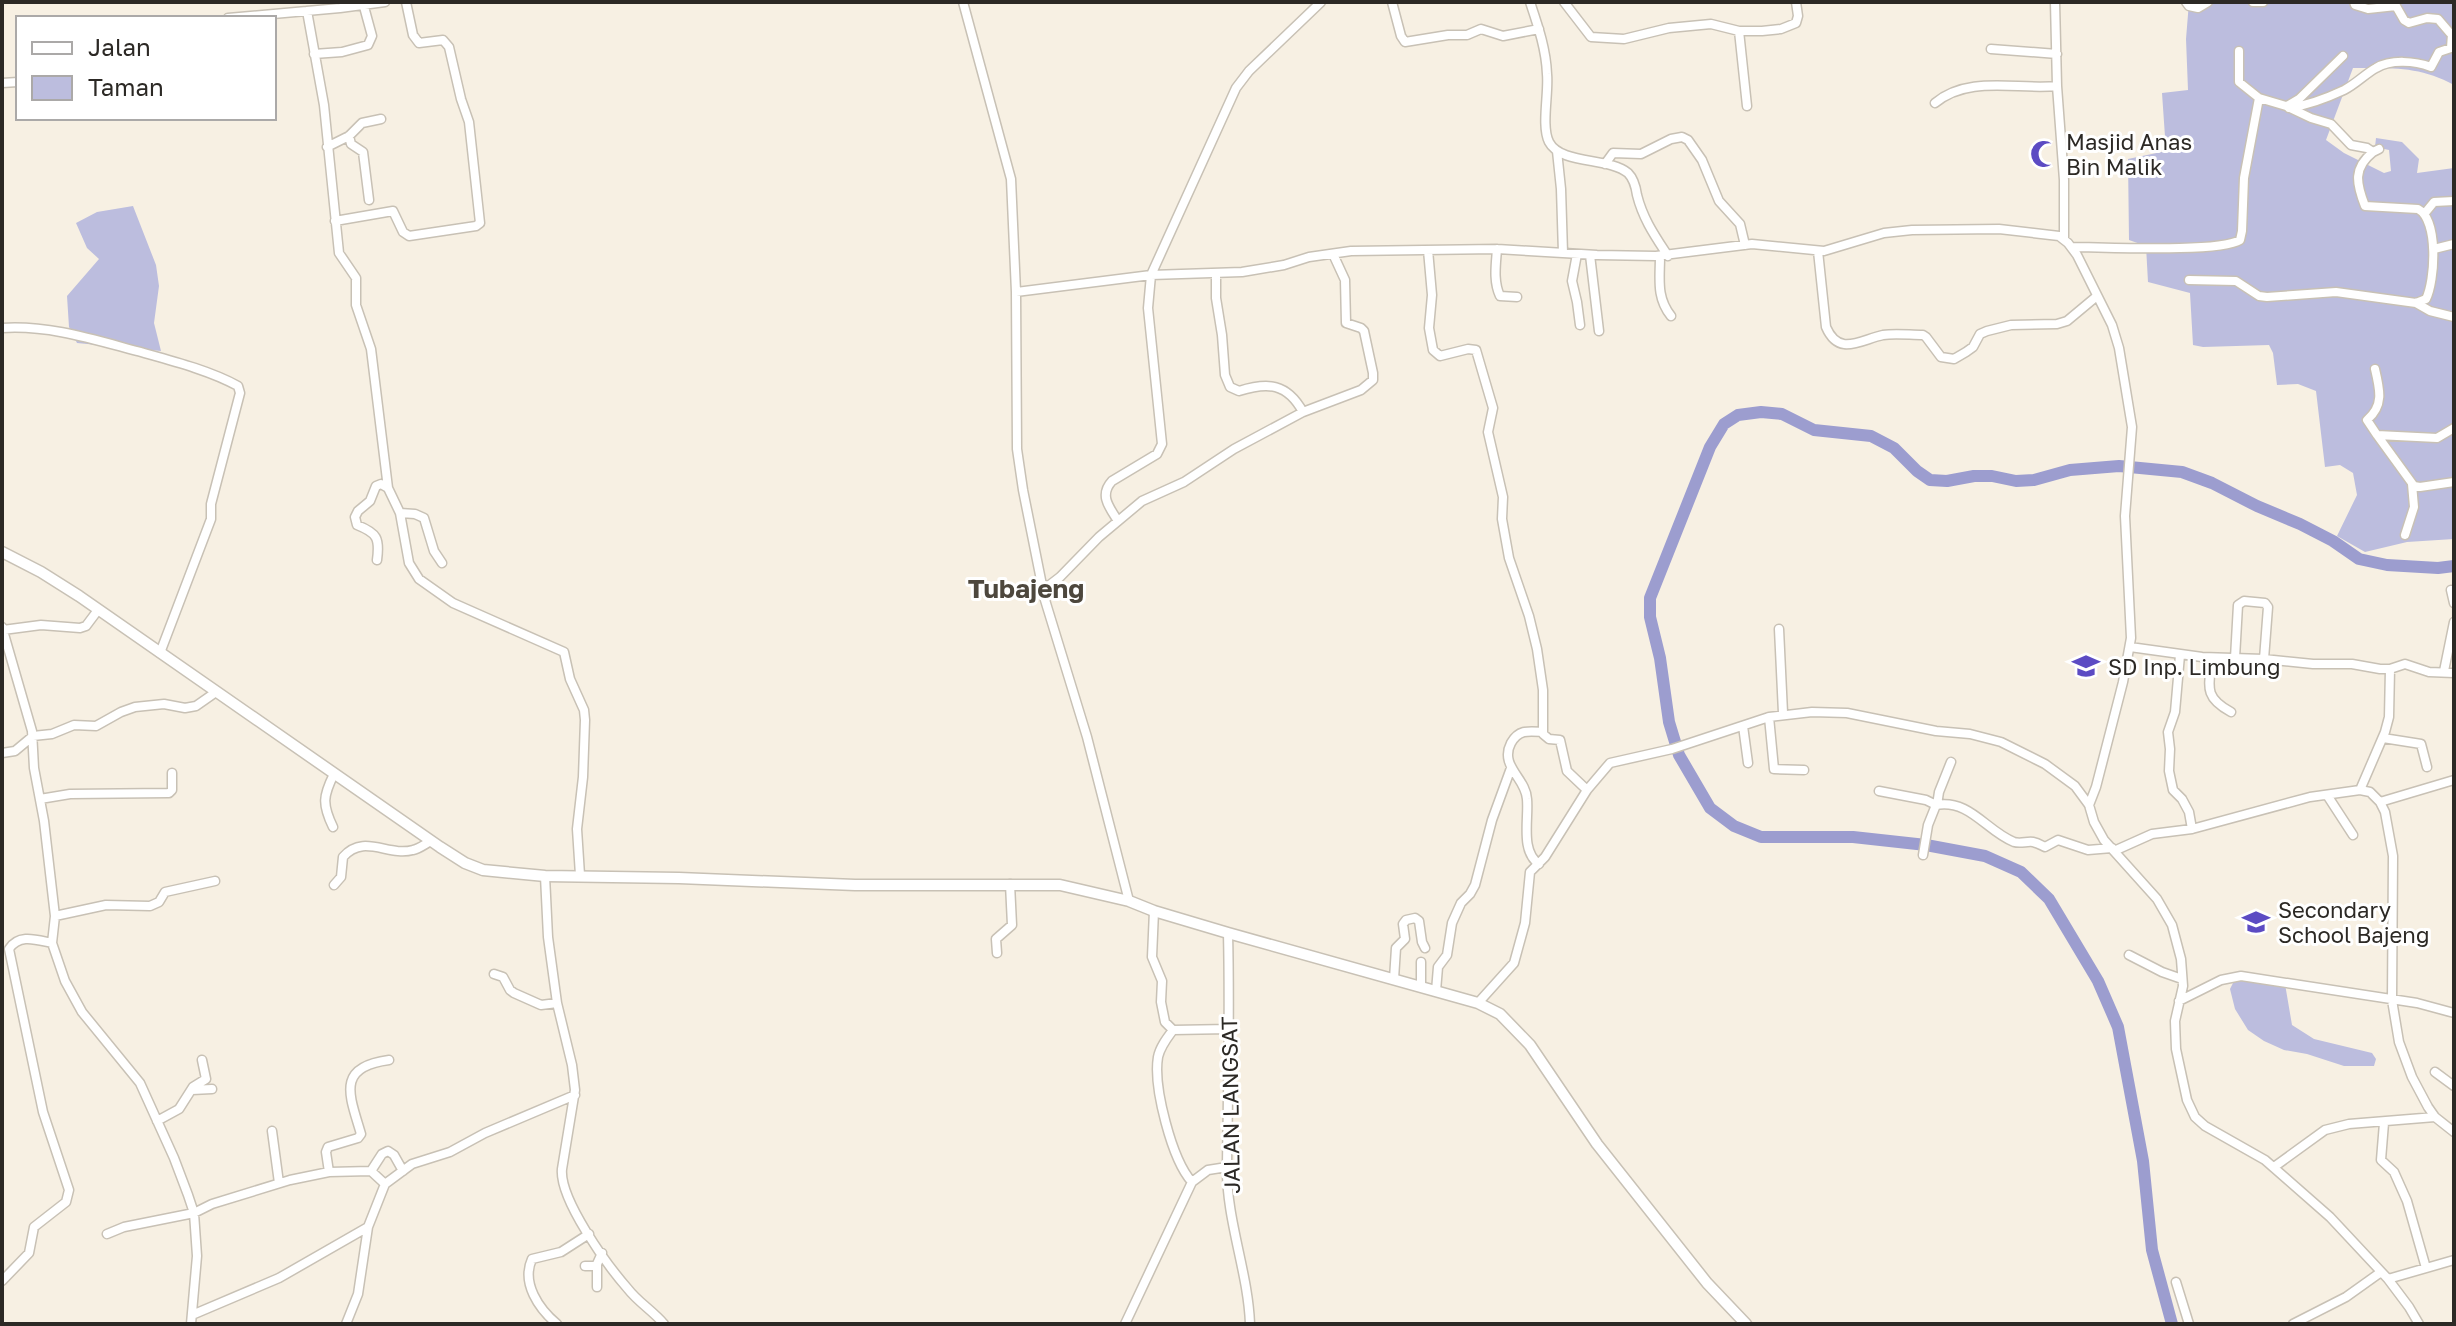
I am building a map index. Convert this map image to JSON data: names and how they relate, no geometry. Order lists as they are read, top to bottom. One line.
{"streets":{"street":["JALAN LANGSAT"]},"districts":["Tubajeng"],"places":{"mosque":["Masjid Anas Bin Malik"],"school or university":["SD Inp. Limbung","Secondary School Bajeng"]},"legend":["Jalan","Taman"]}
